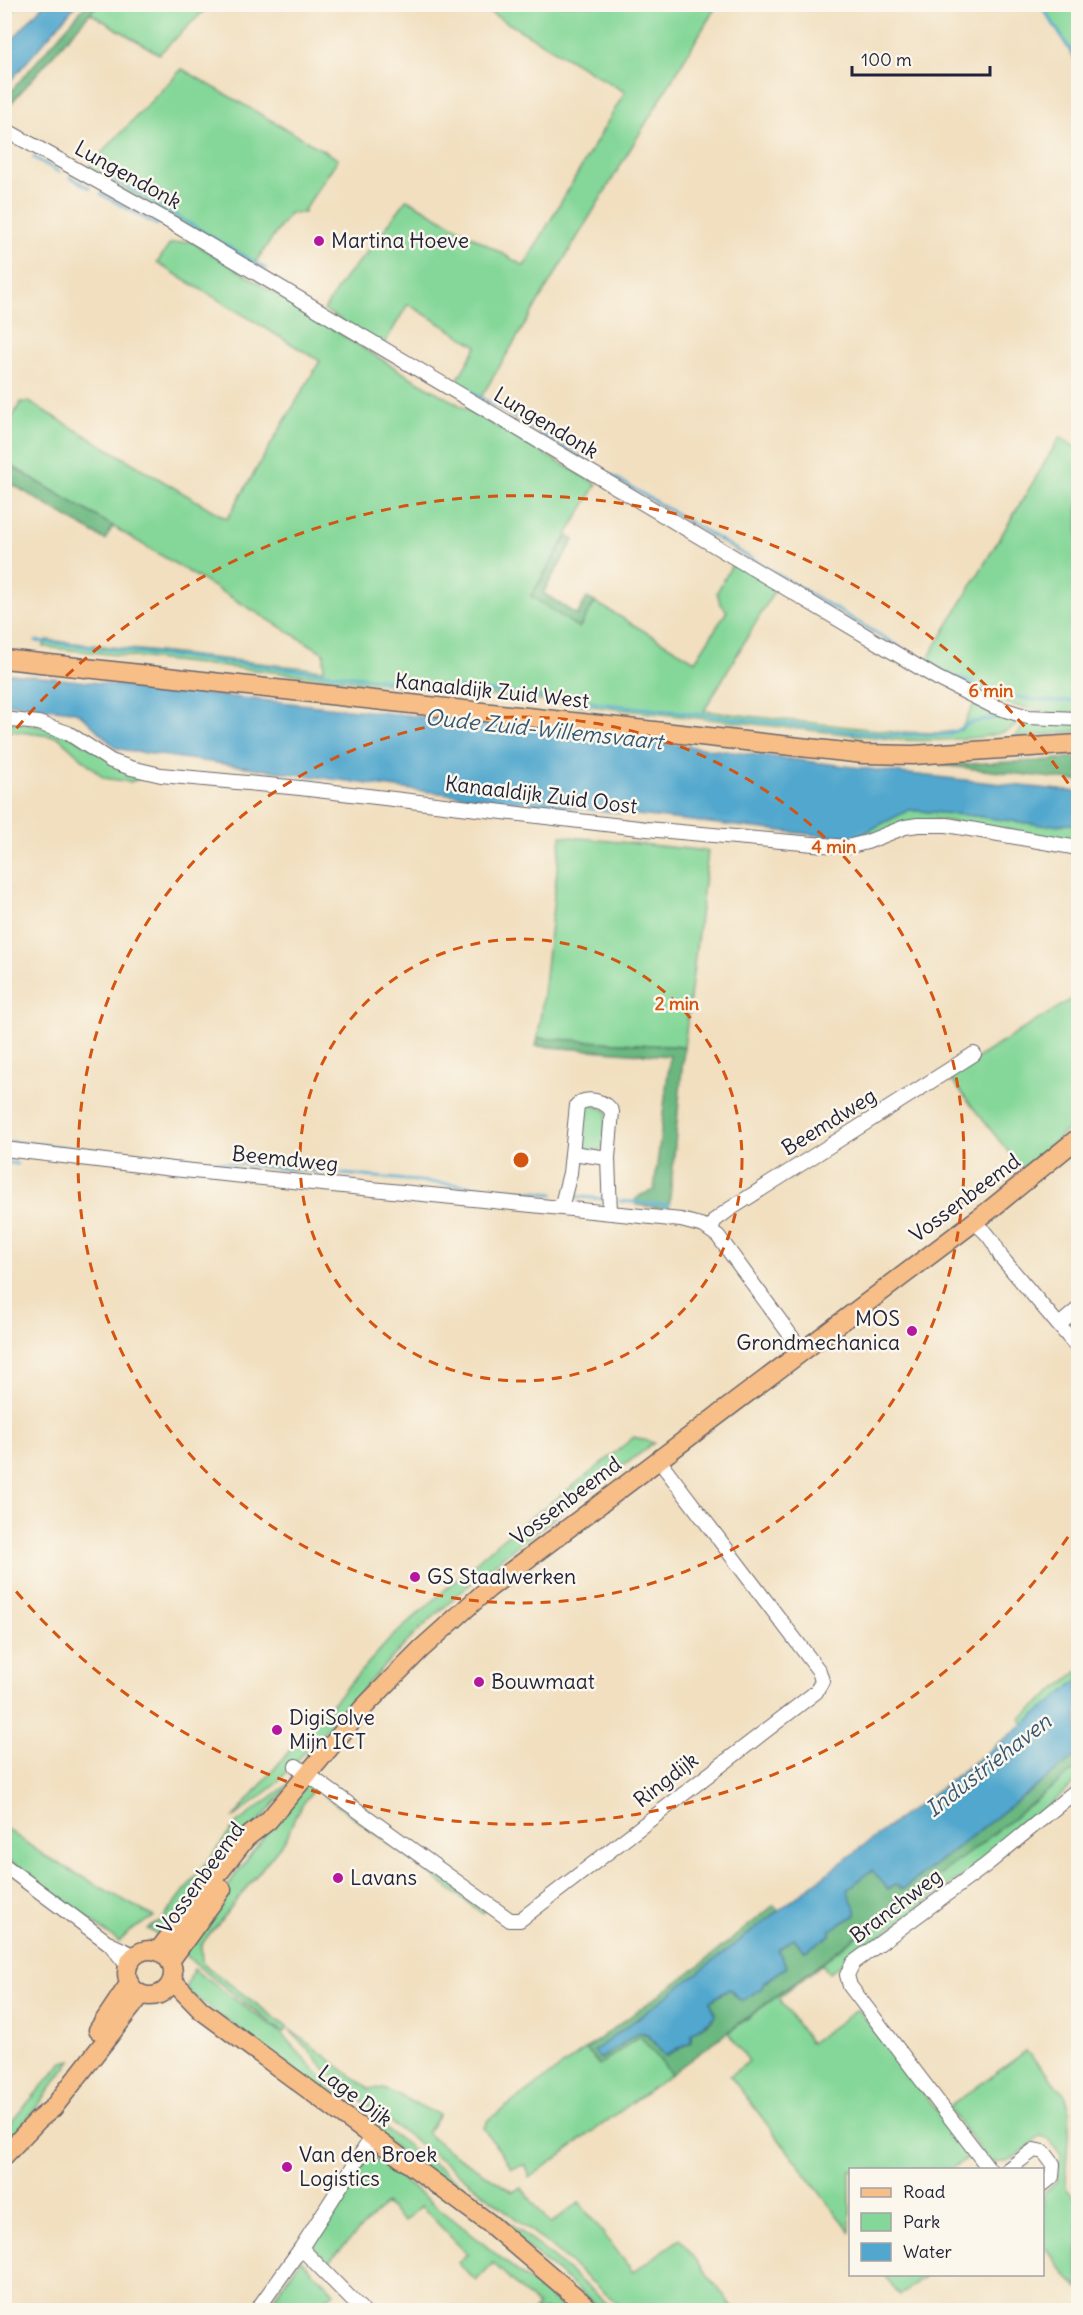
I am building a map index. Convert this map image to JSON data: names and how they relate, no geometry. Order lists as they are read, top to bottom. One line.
{"streets":{"main road":["Kanaaldijk Zuid West","Vossenbeemd","Lage Dijk"],"street":["Lungendonk","Kanaaldijk Zuid Oost","Beemdweg","Ringdijk","Branchweg"]},"crossings":[["Vossenbeemd","Ringdijk"],["Vossenbeemd","Lage Dijk"]],"water":["Oude Zuid-Willemsvaart","Industriehaven"],"places":["Martina Hoeve","MOS Grondmechanica","GS Staalwerken","Bouwmaat","DigiSolve Mijn ICT","Lavans","Van den Broek Logistics"],"legend":["Road","Park","Water"],"scale_bar":"100 m","rings":["6 min","4 min","2 min"]}
